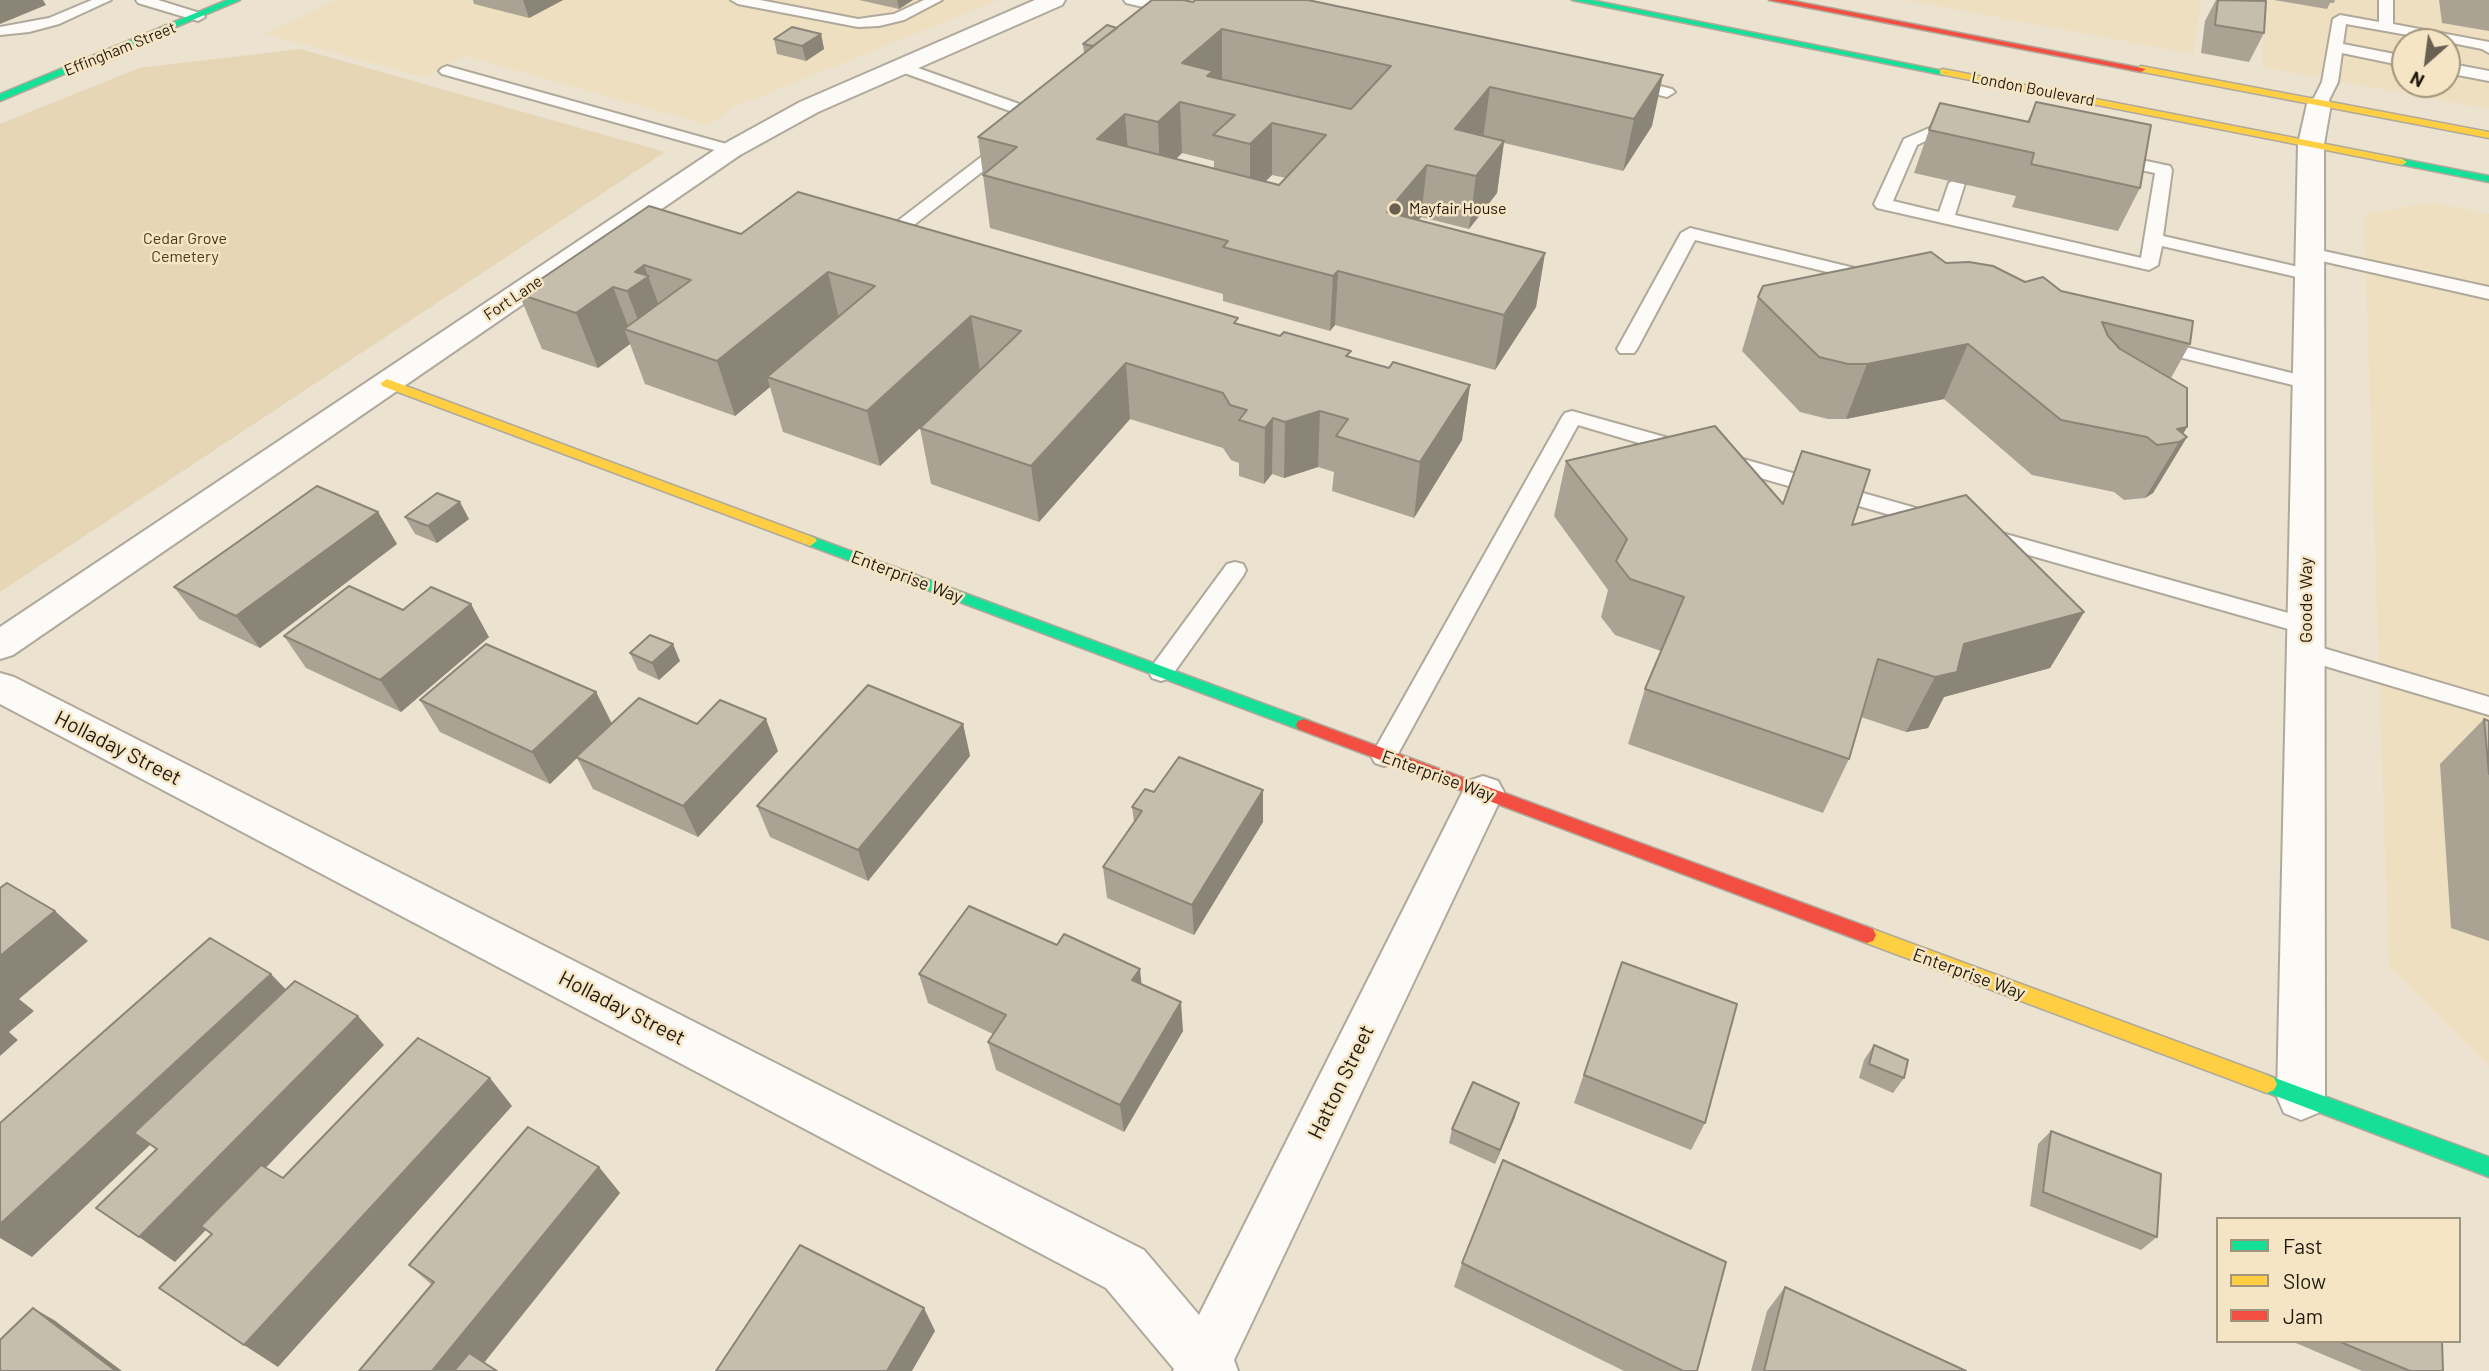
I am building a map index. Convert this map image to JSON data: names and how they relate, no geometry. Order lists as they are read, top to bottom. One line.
{"streets":{"main road":["Effingham Street","London Boulevard","Enterprise Way"],"street":["Fort Lane","Goode Way","Holladay Street","Hatton Street"]},"crossings":[["London Boulevard","Goode Way"],["Fort Lane","Enterprise Way"],["Enterprise Way","Goode Way"],["Enterprise Way","Hatton Street"],["Holladay Street","Hatton Street"]],"parks":["Cedar Grove Cemetery"],"places":["Mayfair House"],"legend":["Fast","Slow","Jam"],"north":"bottom left"}
